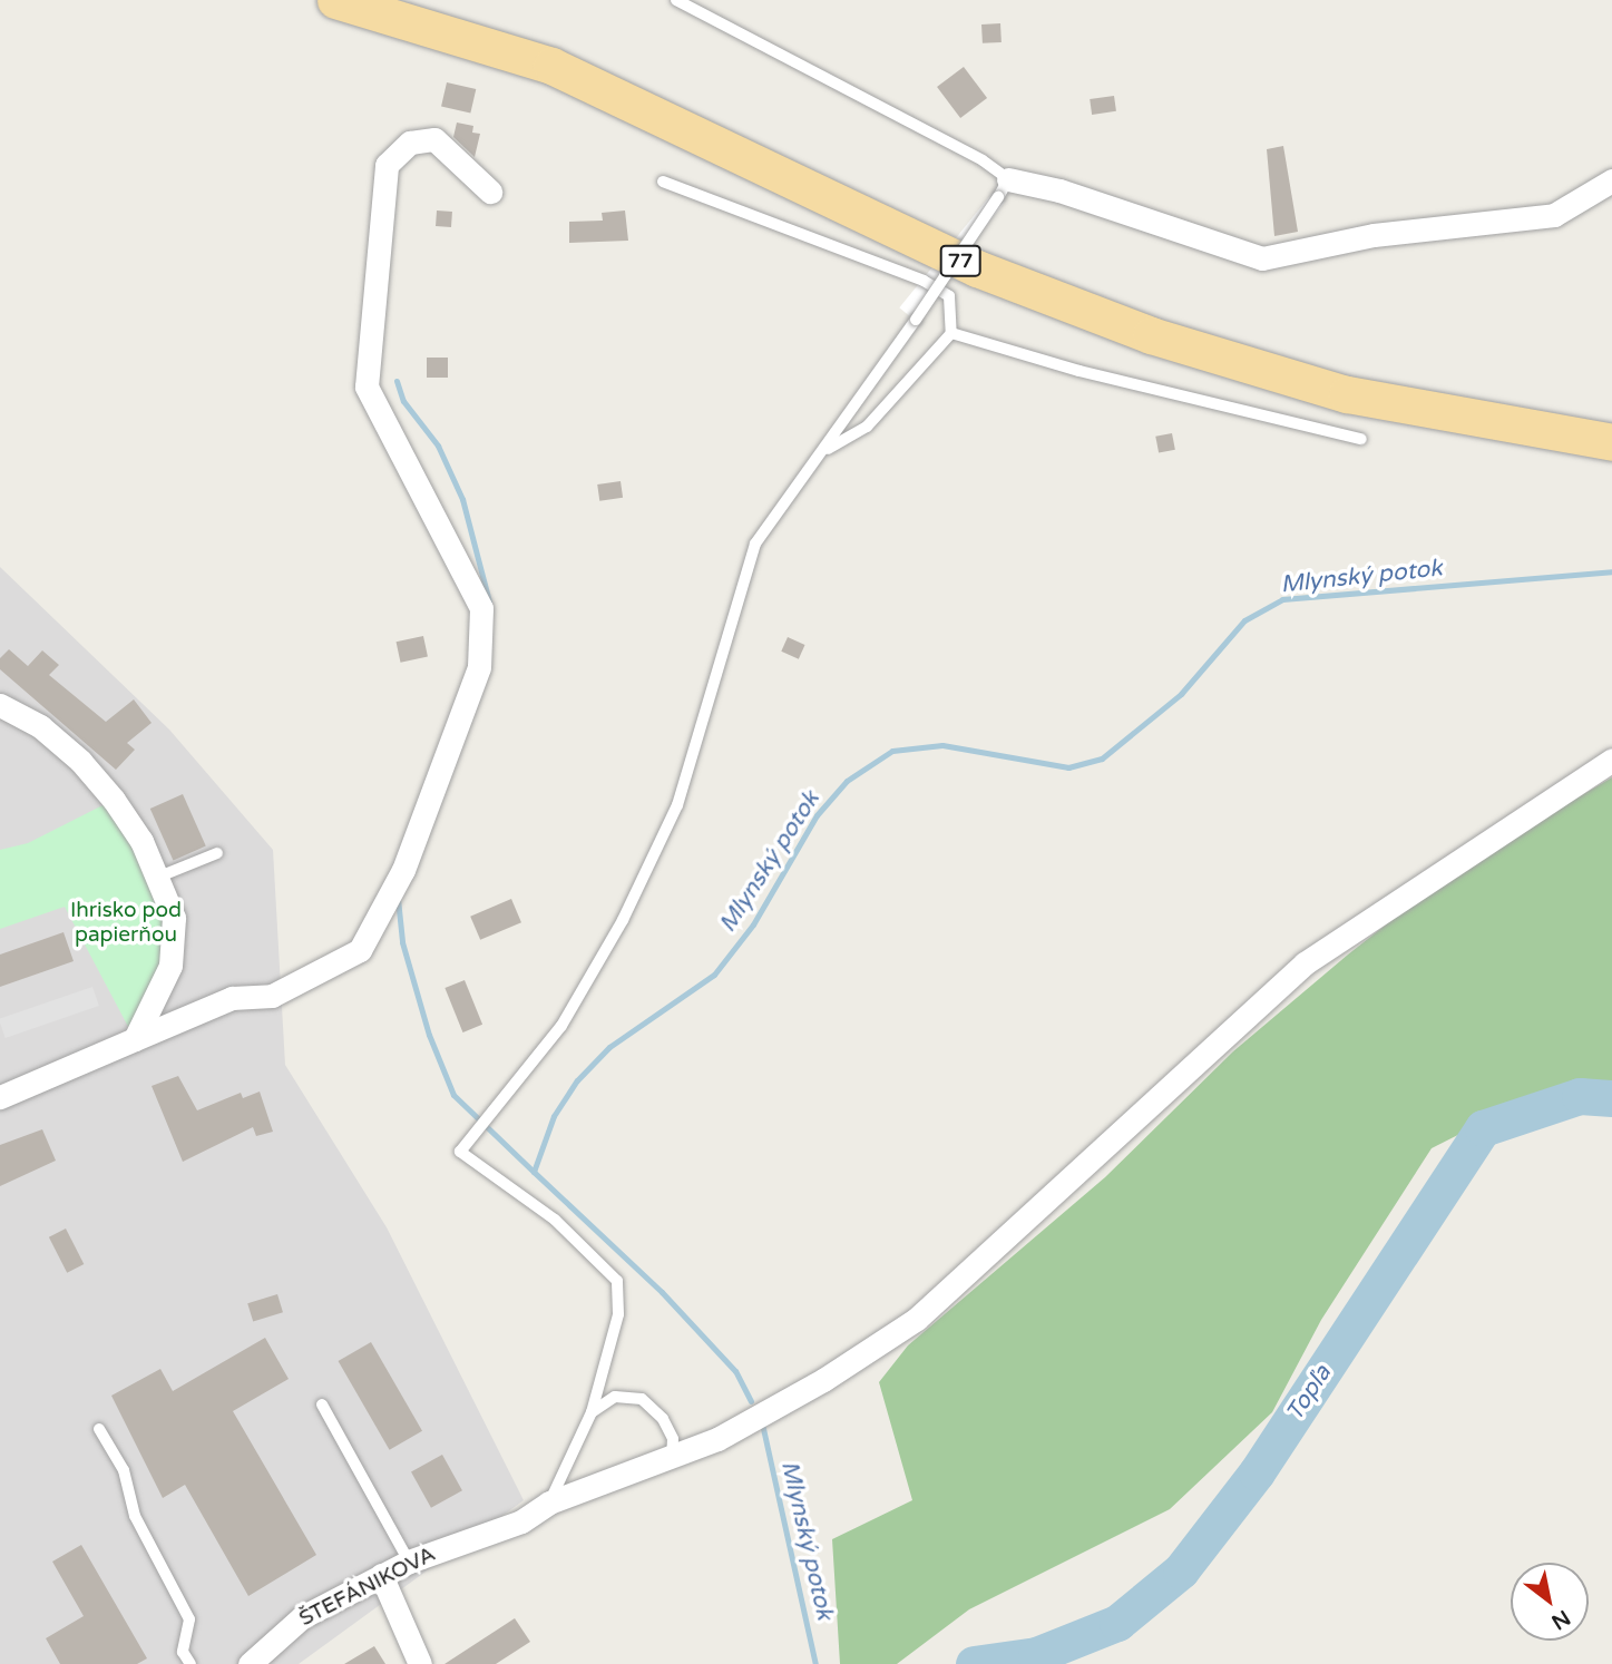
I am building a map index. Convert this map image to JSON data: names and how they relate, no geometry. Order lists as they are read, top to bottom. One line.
{"streets":{"main road":["77"],"street":["ŠTEFÁNIKOVA"]},"water":["Mlynský potok","Topľa"],"parks":["Ihrisko pod papierňou"],"north":"bottom right"}
